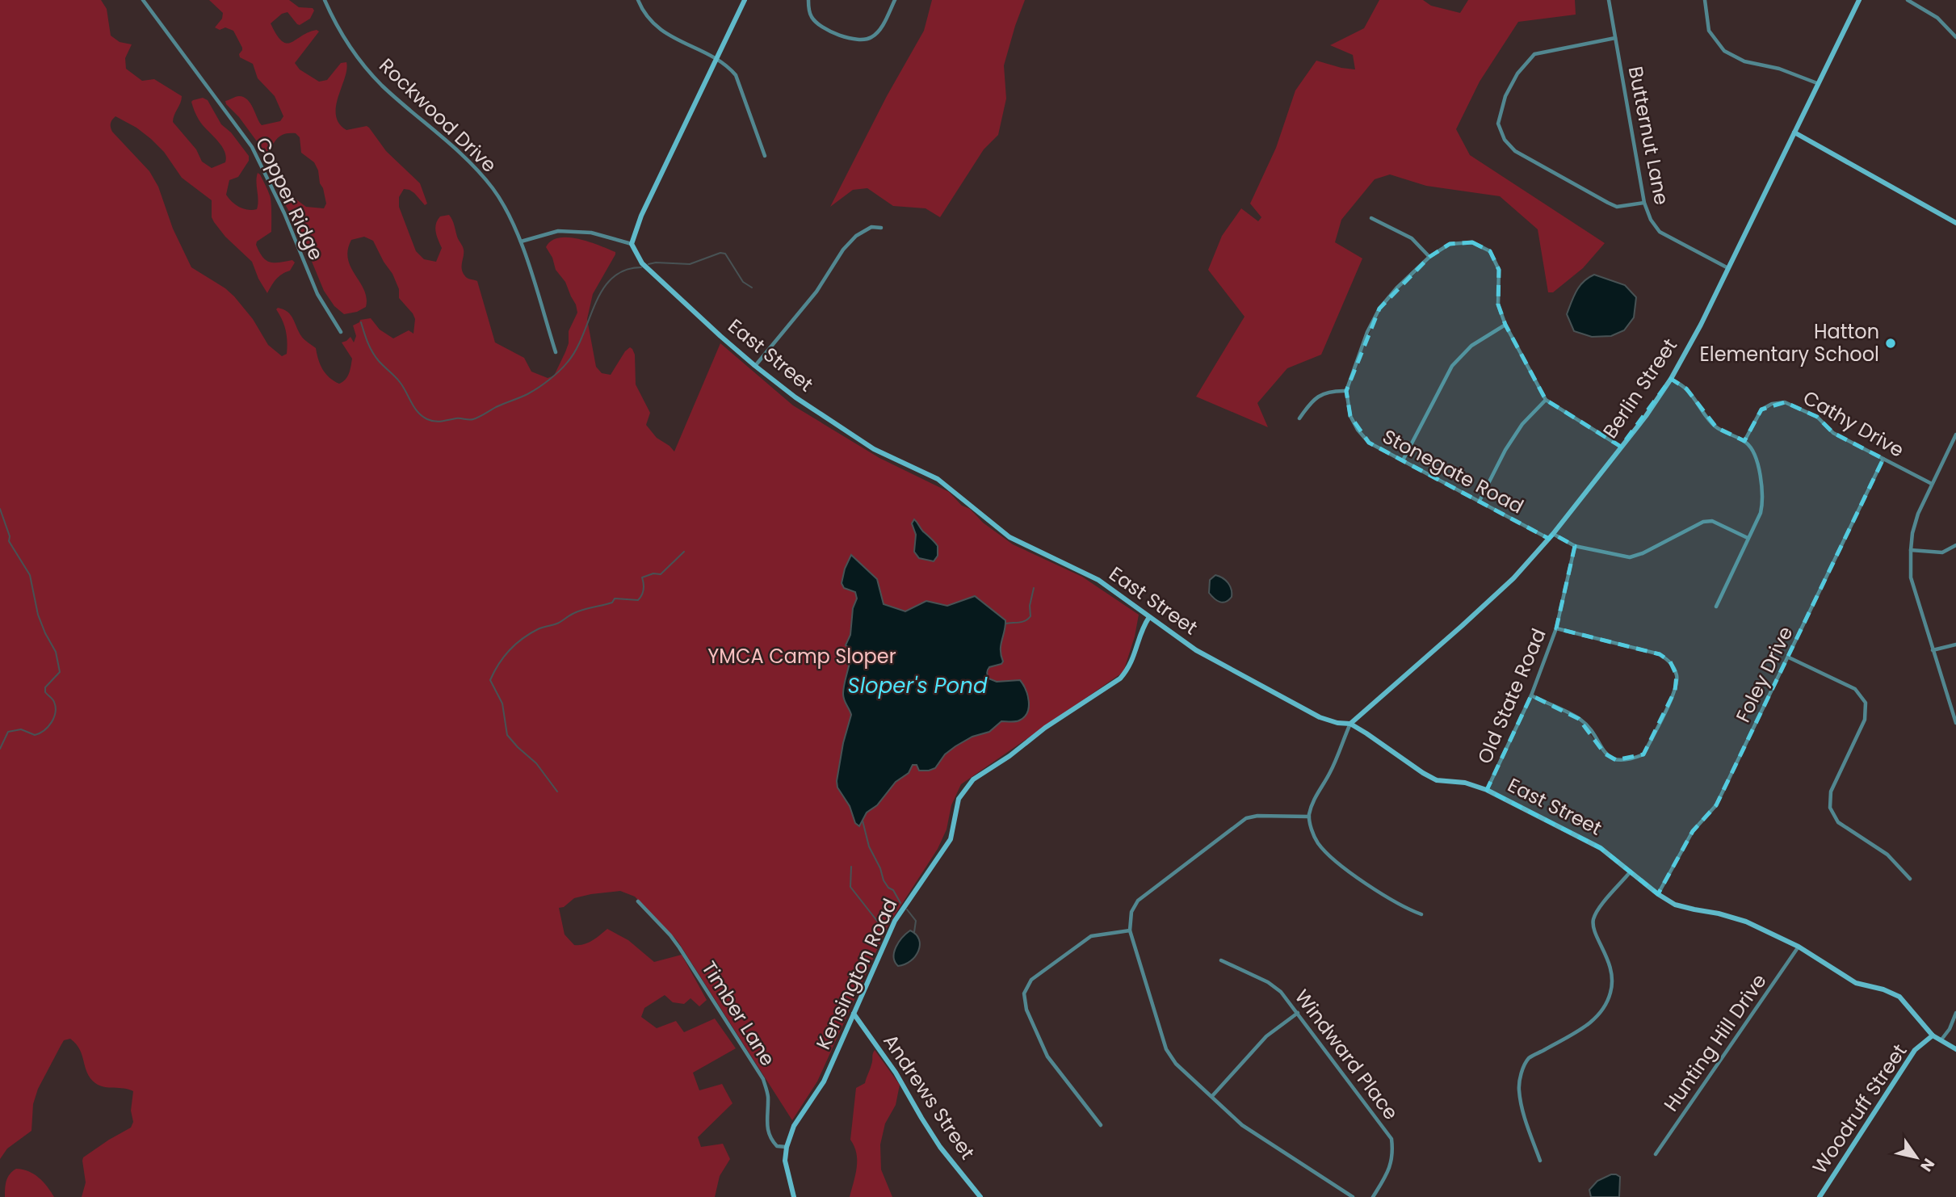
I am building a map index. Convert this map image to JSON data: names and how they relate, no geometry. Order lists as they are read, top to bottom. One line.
{"streets":{"street":["Rockwood Drive","Butternut Lane","Copper Ridge","East Street","Berlin Street","Cathy Drive","Stonegate Road","Foley Drive","Old State Road","Kensington Road","Timber Lane","Hunting Hill Drive","Windward Place","Andrews Street","Woodruff Street"]},"crossings":[["Butternut Lane","Berlin Street"],["East Street","Berlin Street"],["East Street","Foley Drive"],["East Street","Old State Road"],["East Street","Kensington Road"],["East Street","Hunting Hill Drive"],["East Street","Woodruff Street"],["Berlin Street","Stonegate Road"],["Cathy Drive","Foley Drive"],["Stonegate Road","Old State Road"],["Kensington Road","Timber Lane"],["Kensington Road","Andrews Street"]],"water":["Sloper's Pond"],"parks":["YMCA Camp Sloper"],"places":["Hatton Elementary School"],"north":"bottom right"}
